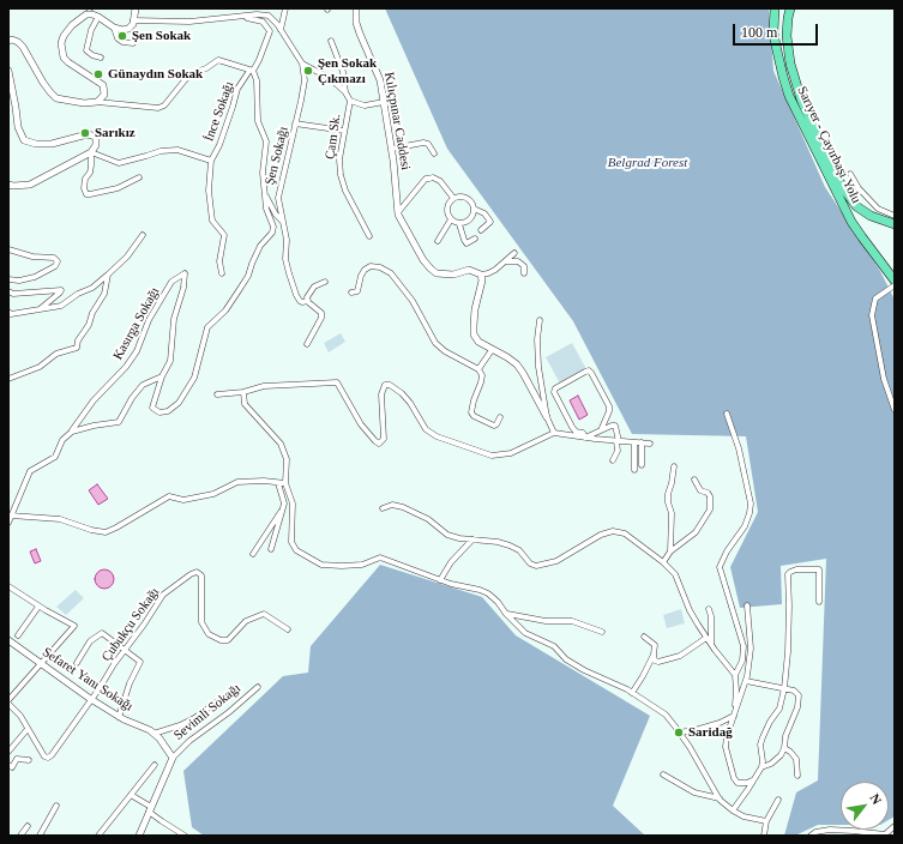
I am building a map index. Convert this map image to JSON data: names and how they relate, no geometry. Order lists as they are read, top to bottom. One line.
{"streets":{"main road":["Sarıyer - Çayırbaşı Yolu"],"street":["İnce Sokağı","Kılıçpınar Caddesi","Çam Sk.","Şen Sokağı","Kasırga Sokağı","Çubukçu Sokağı","Sefaret Yanı Sokağı","Sevimli Sokağı"]},"crossings":[["Çubukçu Sokağı","Sefaret Yanı Sokağı"],["Sefaret Yanı Sokağı","Sevimli Sokağı"]],"parks":["Belgrad Forest"],"places":["Şen Sokak","Şen Sokak Çıkmazı","Günaydın Sokak","Sarıkız","Saridağ"],"scale_bar":"100 m","north":"top right"}
